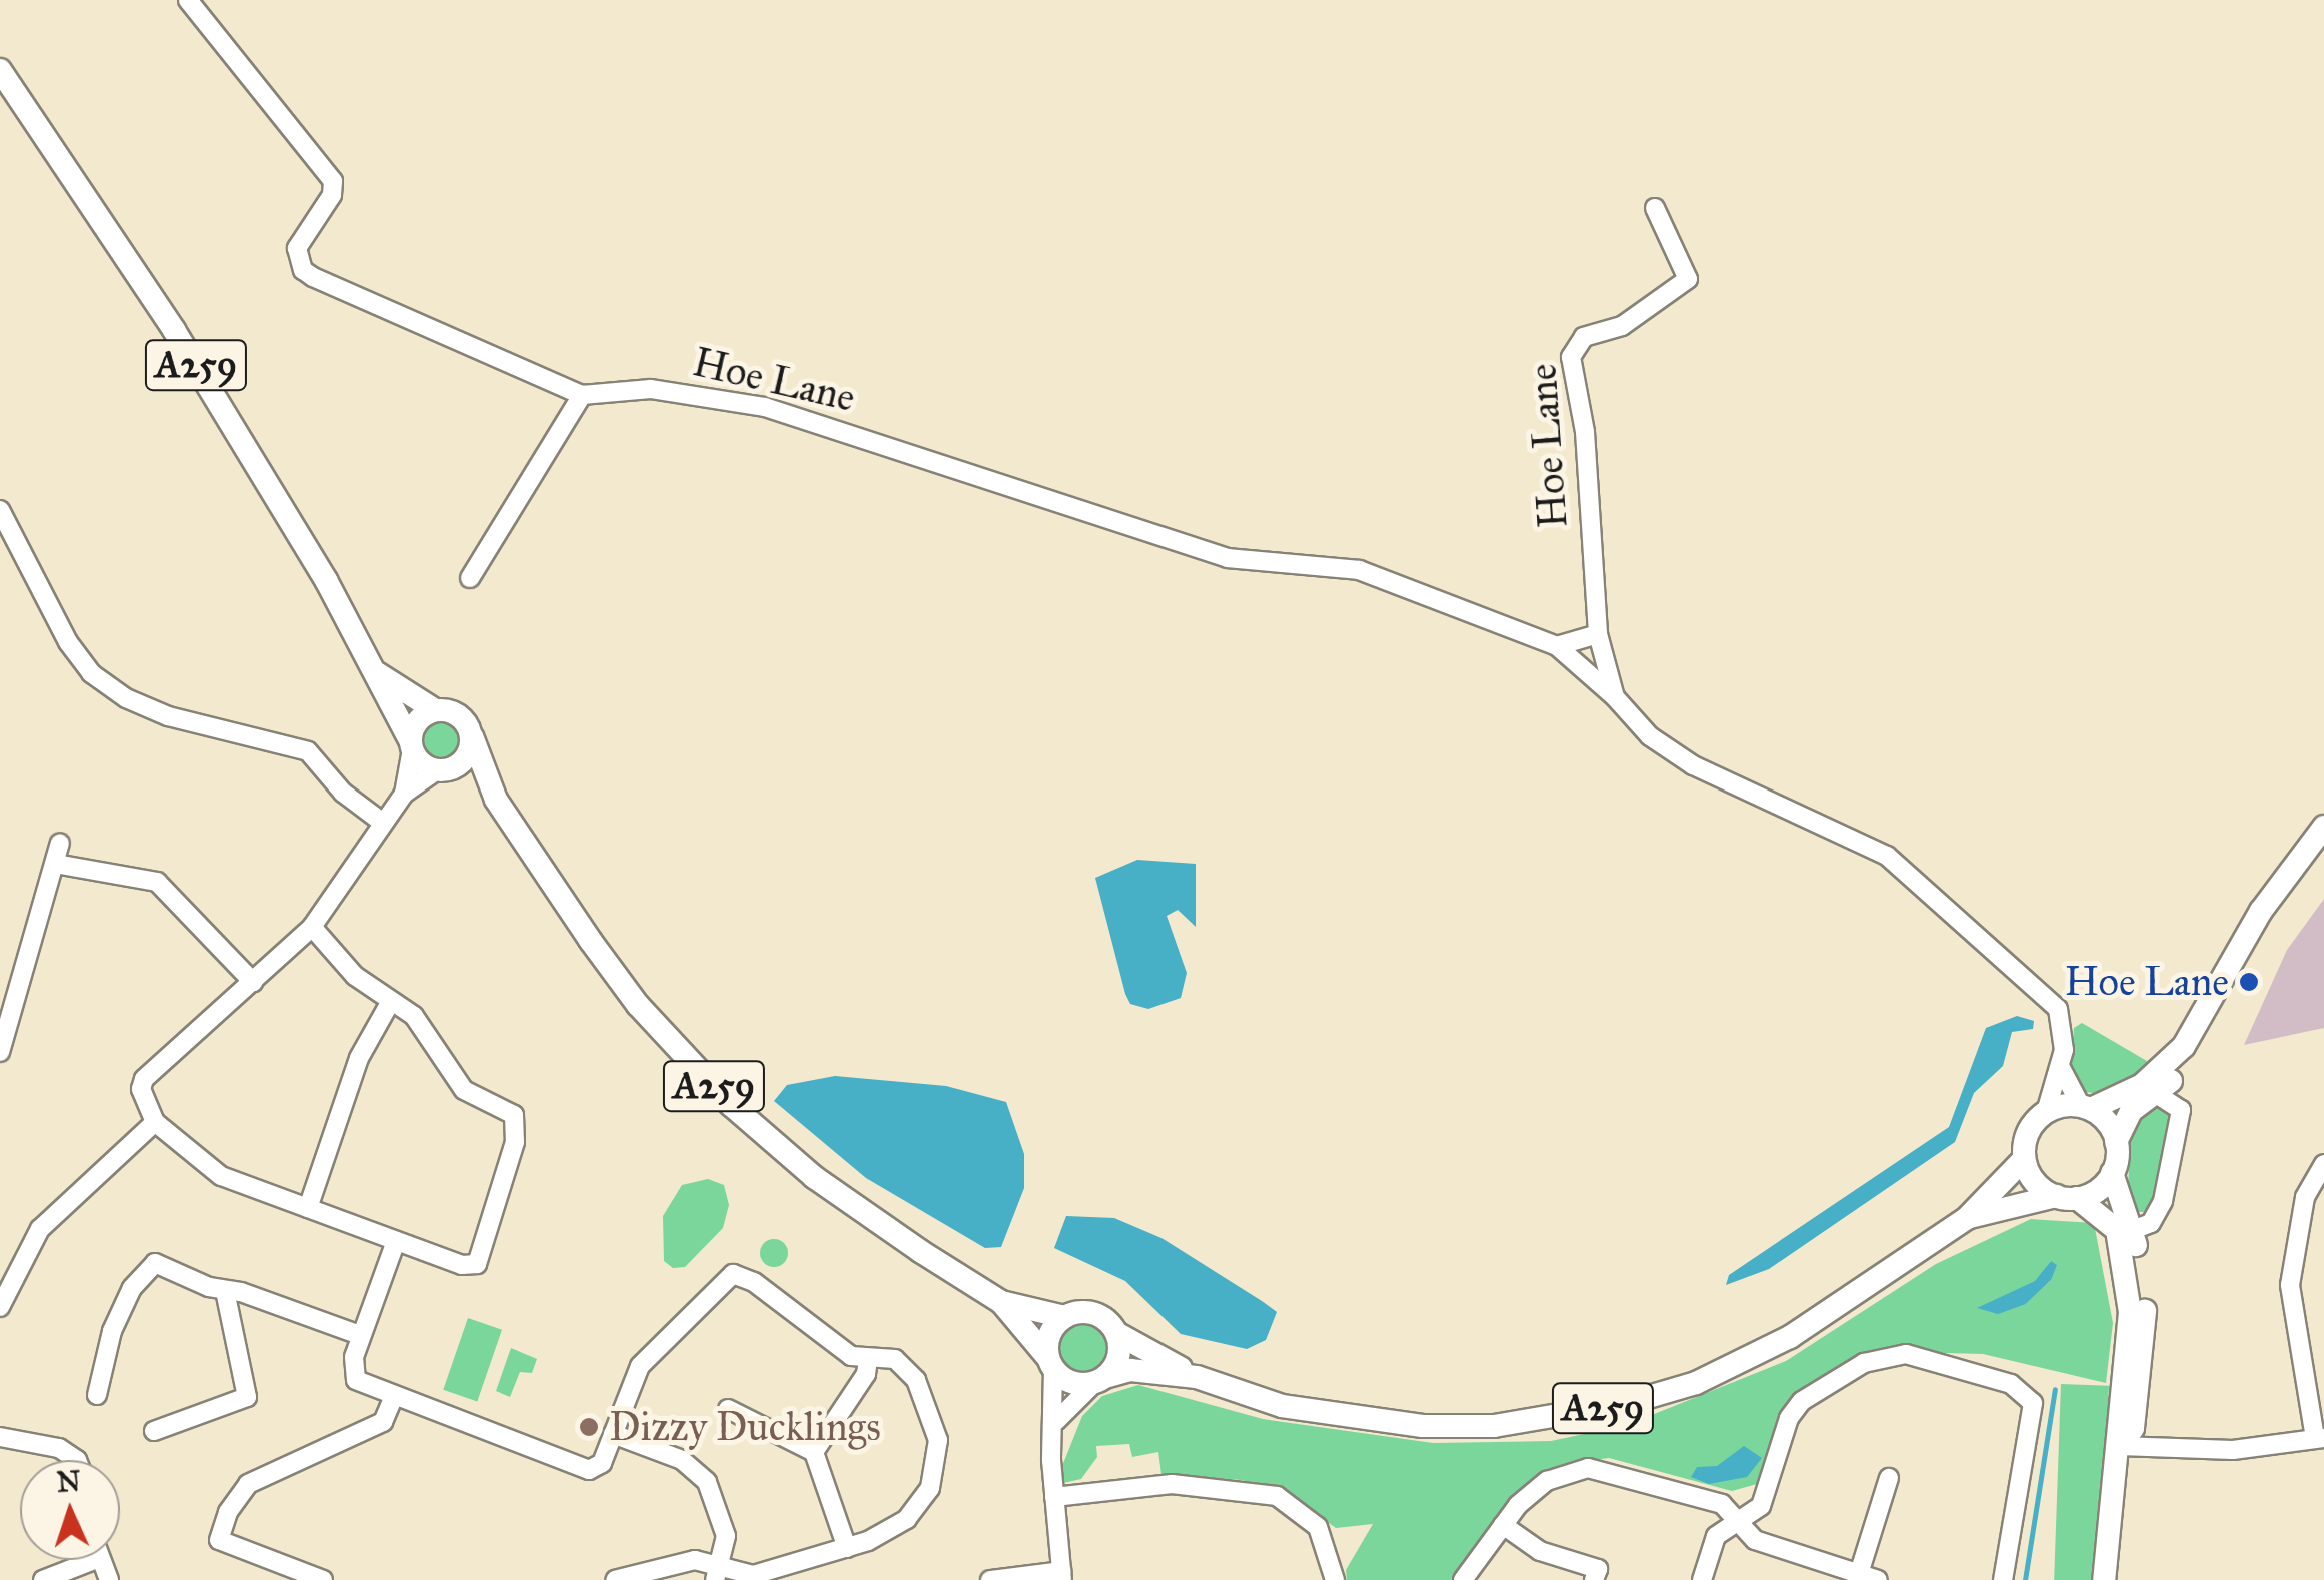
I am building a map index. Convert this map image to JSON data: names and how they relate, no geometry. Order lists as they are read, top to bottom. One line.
{"streets":{"main road":["A259"],"street":["Hoe Lane"]},"crossings":[["A259","Hoe Lane"]],"places":["Hoe Lane","Dizzy Ducklings"],"north":"top"}
